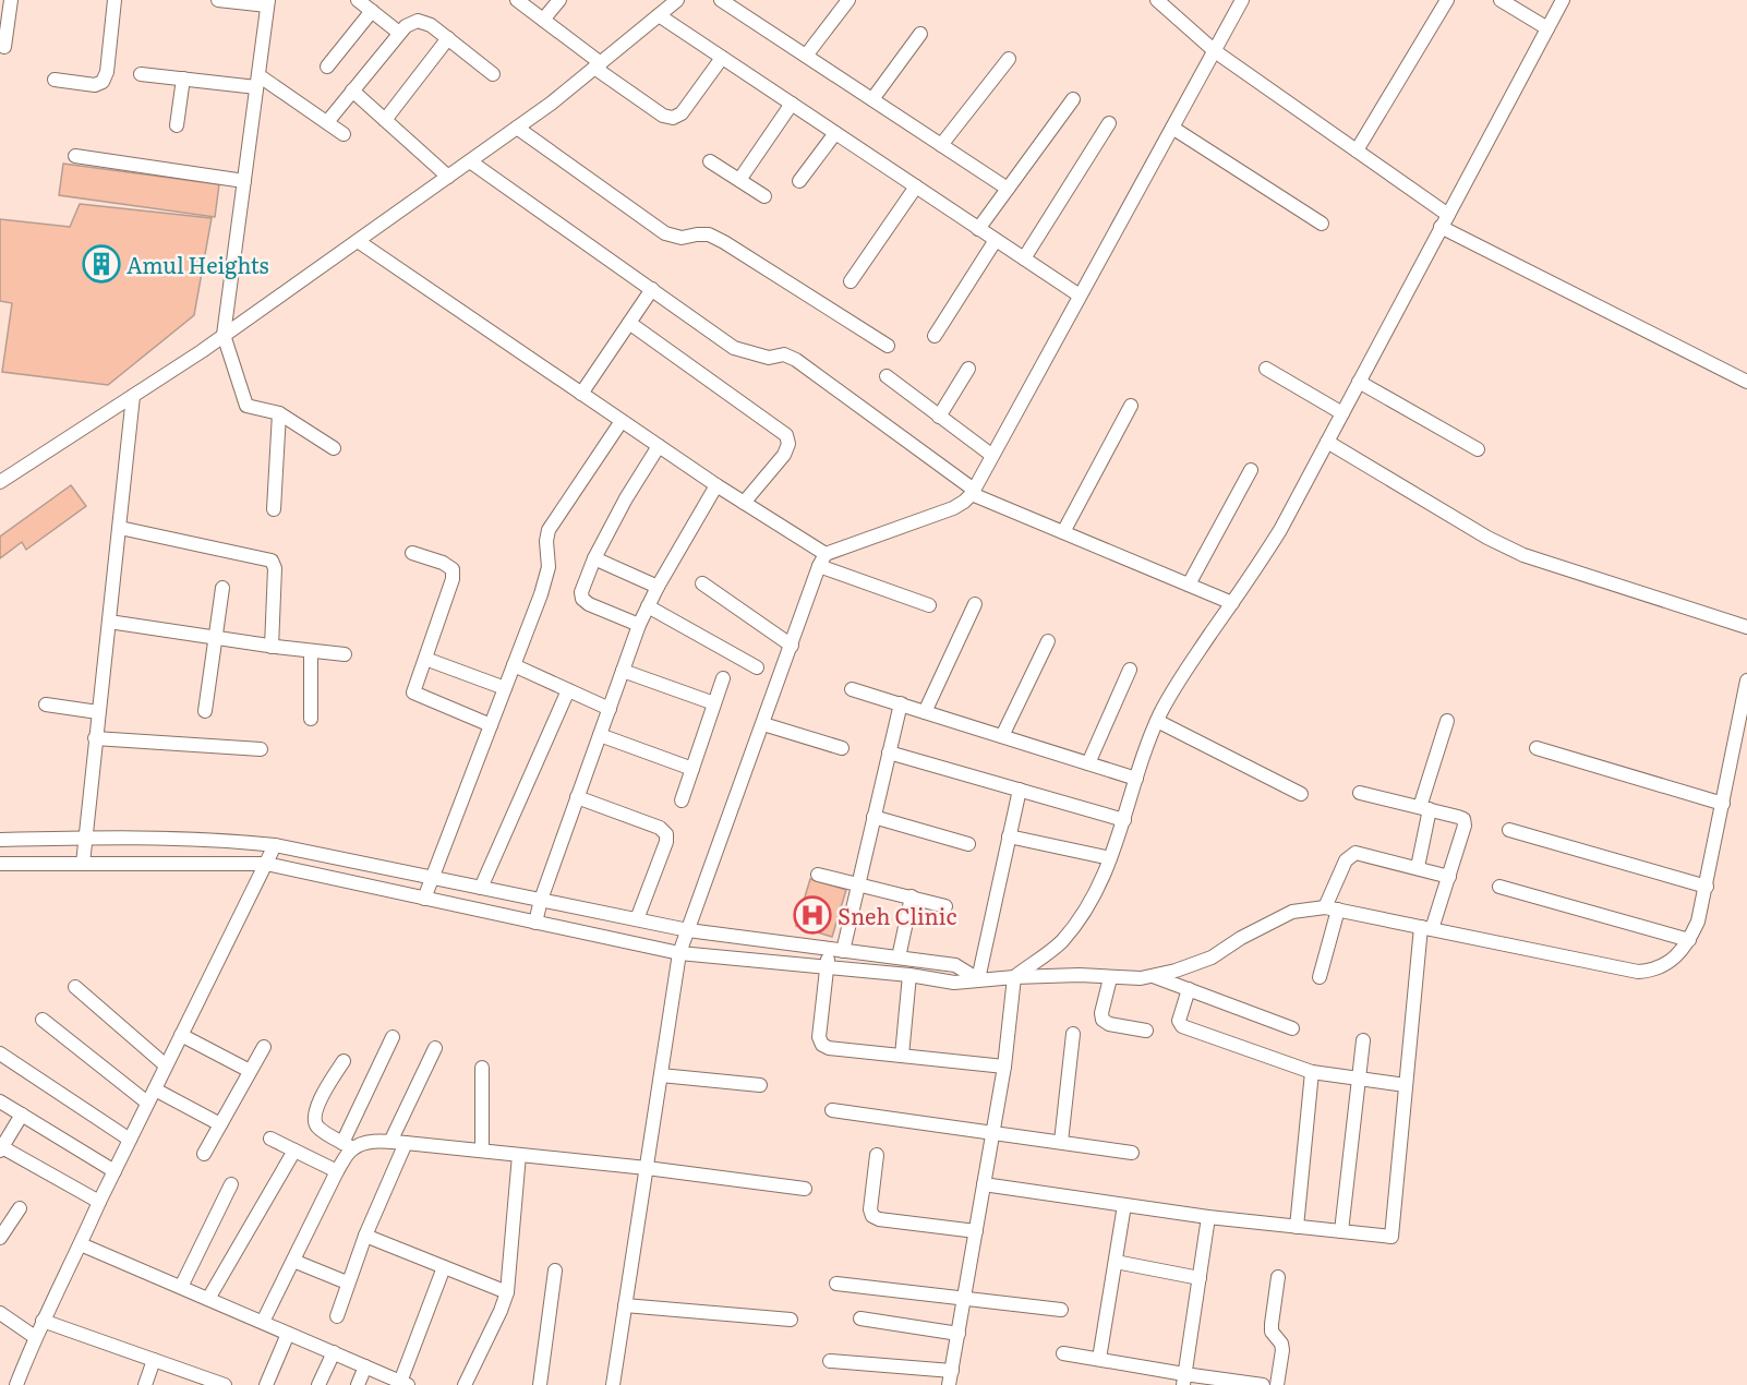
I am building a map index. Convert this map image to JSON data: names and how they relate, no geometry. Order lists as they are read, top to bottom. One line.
{"places":{"building":["Amul Heights"],"hospital":["Sneh Clinic"]}}
